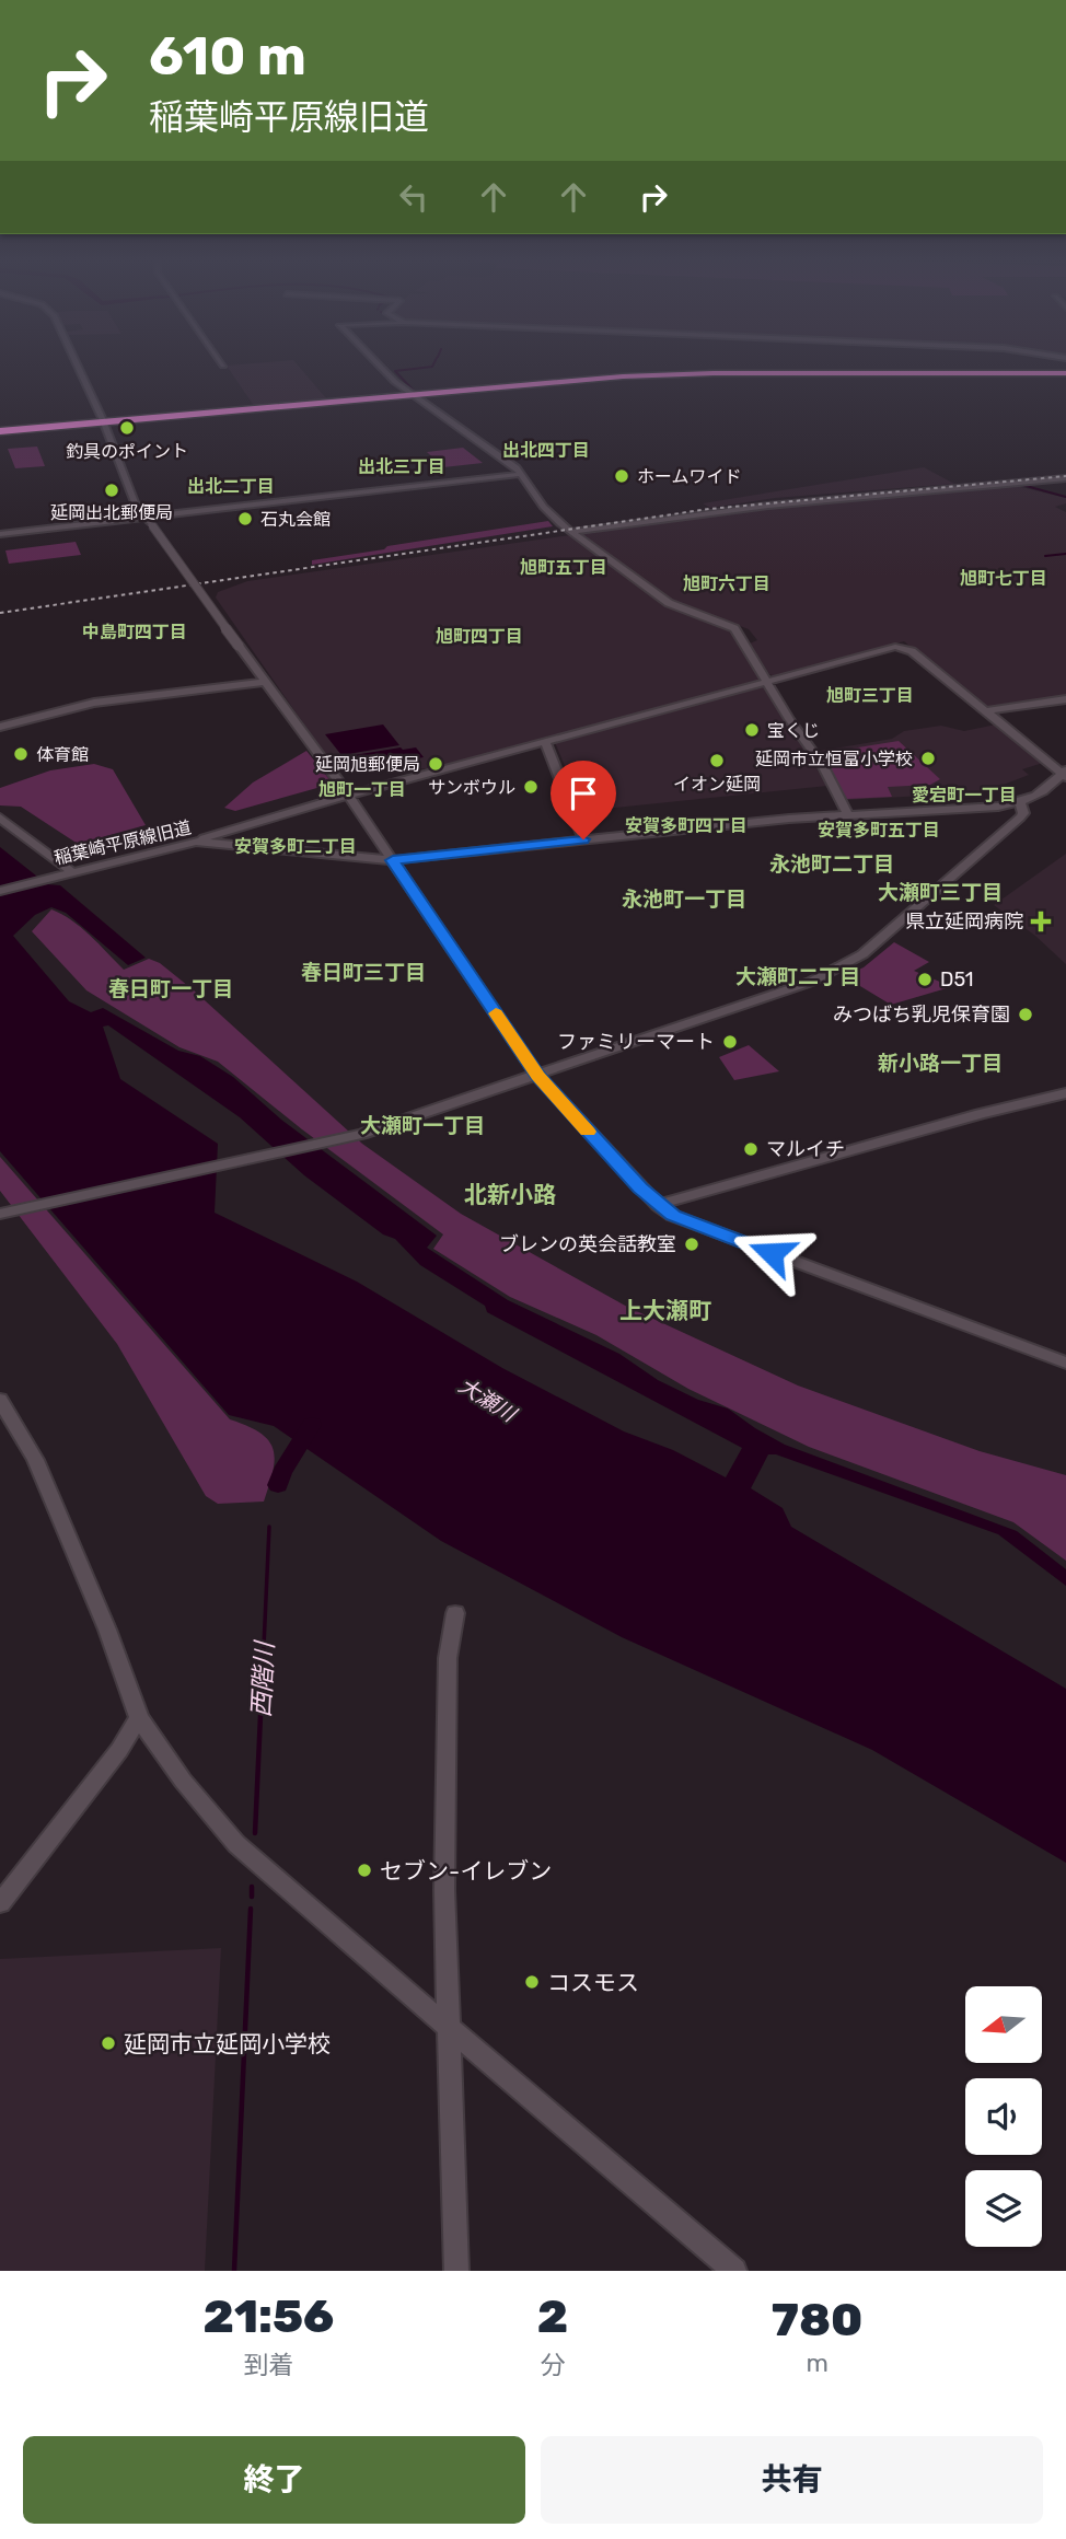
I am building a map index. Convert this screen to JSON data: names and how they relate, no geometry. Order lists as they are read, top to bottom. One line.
{"streets":{"street":["稲葉崎平原線旧道"]},"districts":["出北四丁目","出北三丁目","出北二丁目","旭町五丁目","旭町七丁目","旭町六丁目","中島町四丁目","旭町四丁目","旭町三丁目","旭町一丁目","愛宕町一丁目","安賀多町四丁目","安賀多町五丁目","安賀多町二丁目","永池町二丁目","大瀬町三丁目","永池町一丁目","春日町三丁目","大瀬町二丁目","春日町一丁目","新小路一丁目","大瀬町一丁目","北新小路","上大瀬町"],"water":["大瀬川","西階川"],"places":{"other":["釣具のポイント","ホームワイド","延岡出北郵便局","石丸会館","宝くじ","体育館","延岡市立恒富小学校","イオン延岡","延岡旭郵便局","サンボウル","D51","みつばち乳児保育園","ファミリーマート","マルイチ","ブレンの英会話教室","セブン-イレブン","コスモス","延岡市立延岡小学校"],"health":["県立延岡病院"]},"north":"left","page":{"turn":["610 m","稲葉崎平原線旧道"],"eta":["21:56","到着","2","分","780","m"],"buttons":["終了","共有"]}}
